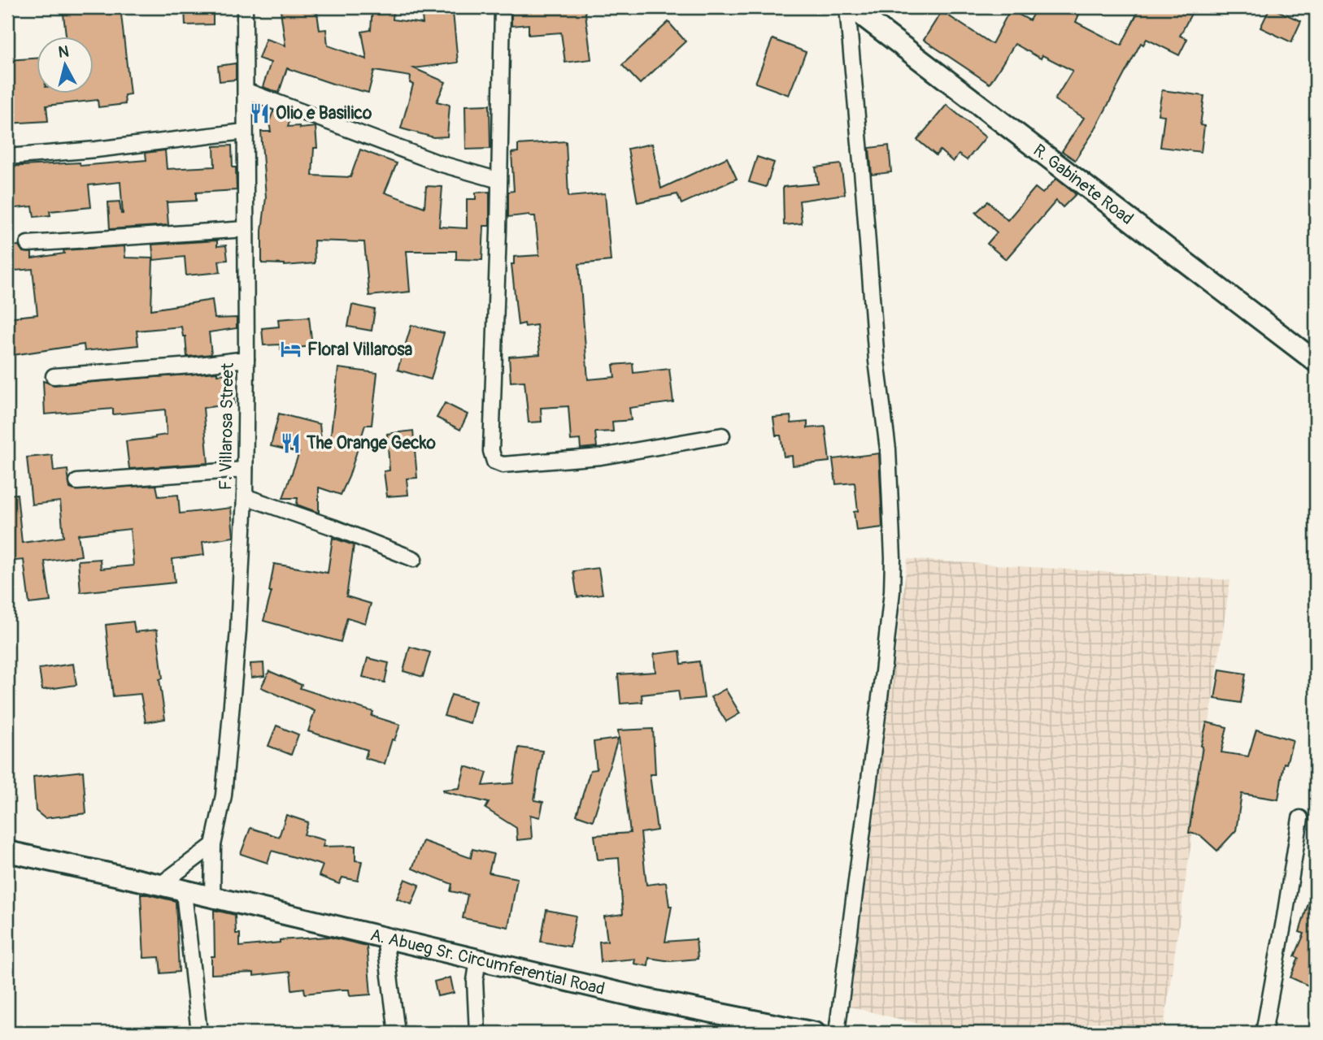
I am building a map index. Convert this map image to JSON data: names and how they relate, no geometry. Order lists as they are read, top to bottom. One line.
{"streets":{"street":["R. Gabinete Road","F. Villarosa Street","A. Abueg Sr. Circumferential Road"]},"crossings":[["F. Villarosa Street","A. Abueg Sr. Circumferential Road"]],"places":{"restaurant":["Olio e Basilico","The Orange Gecko"],"hotel":["Floral Villarosa"]},"north":"top"}
